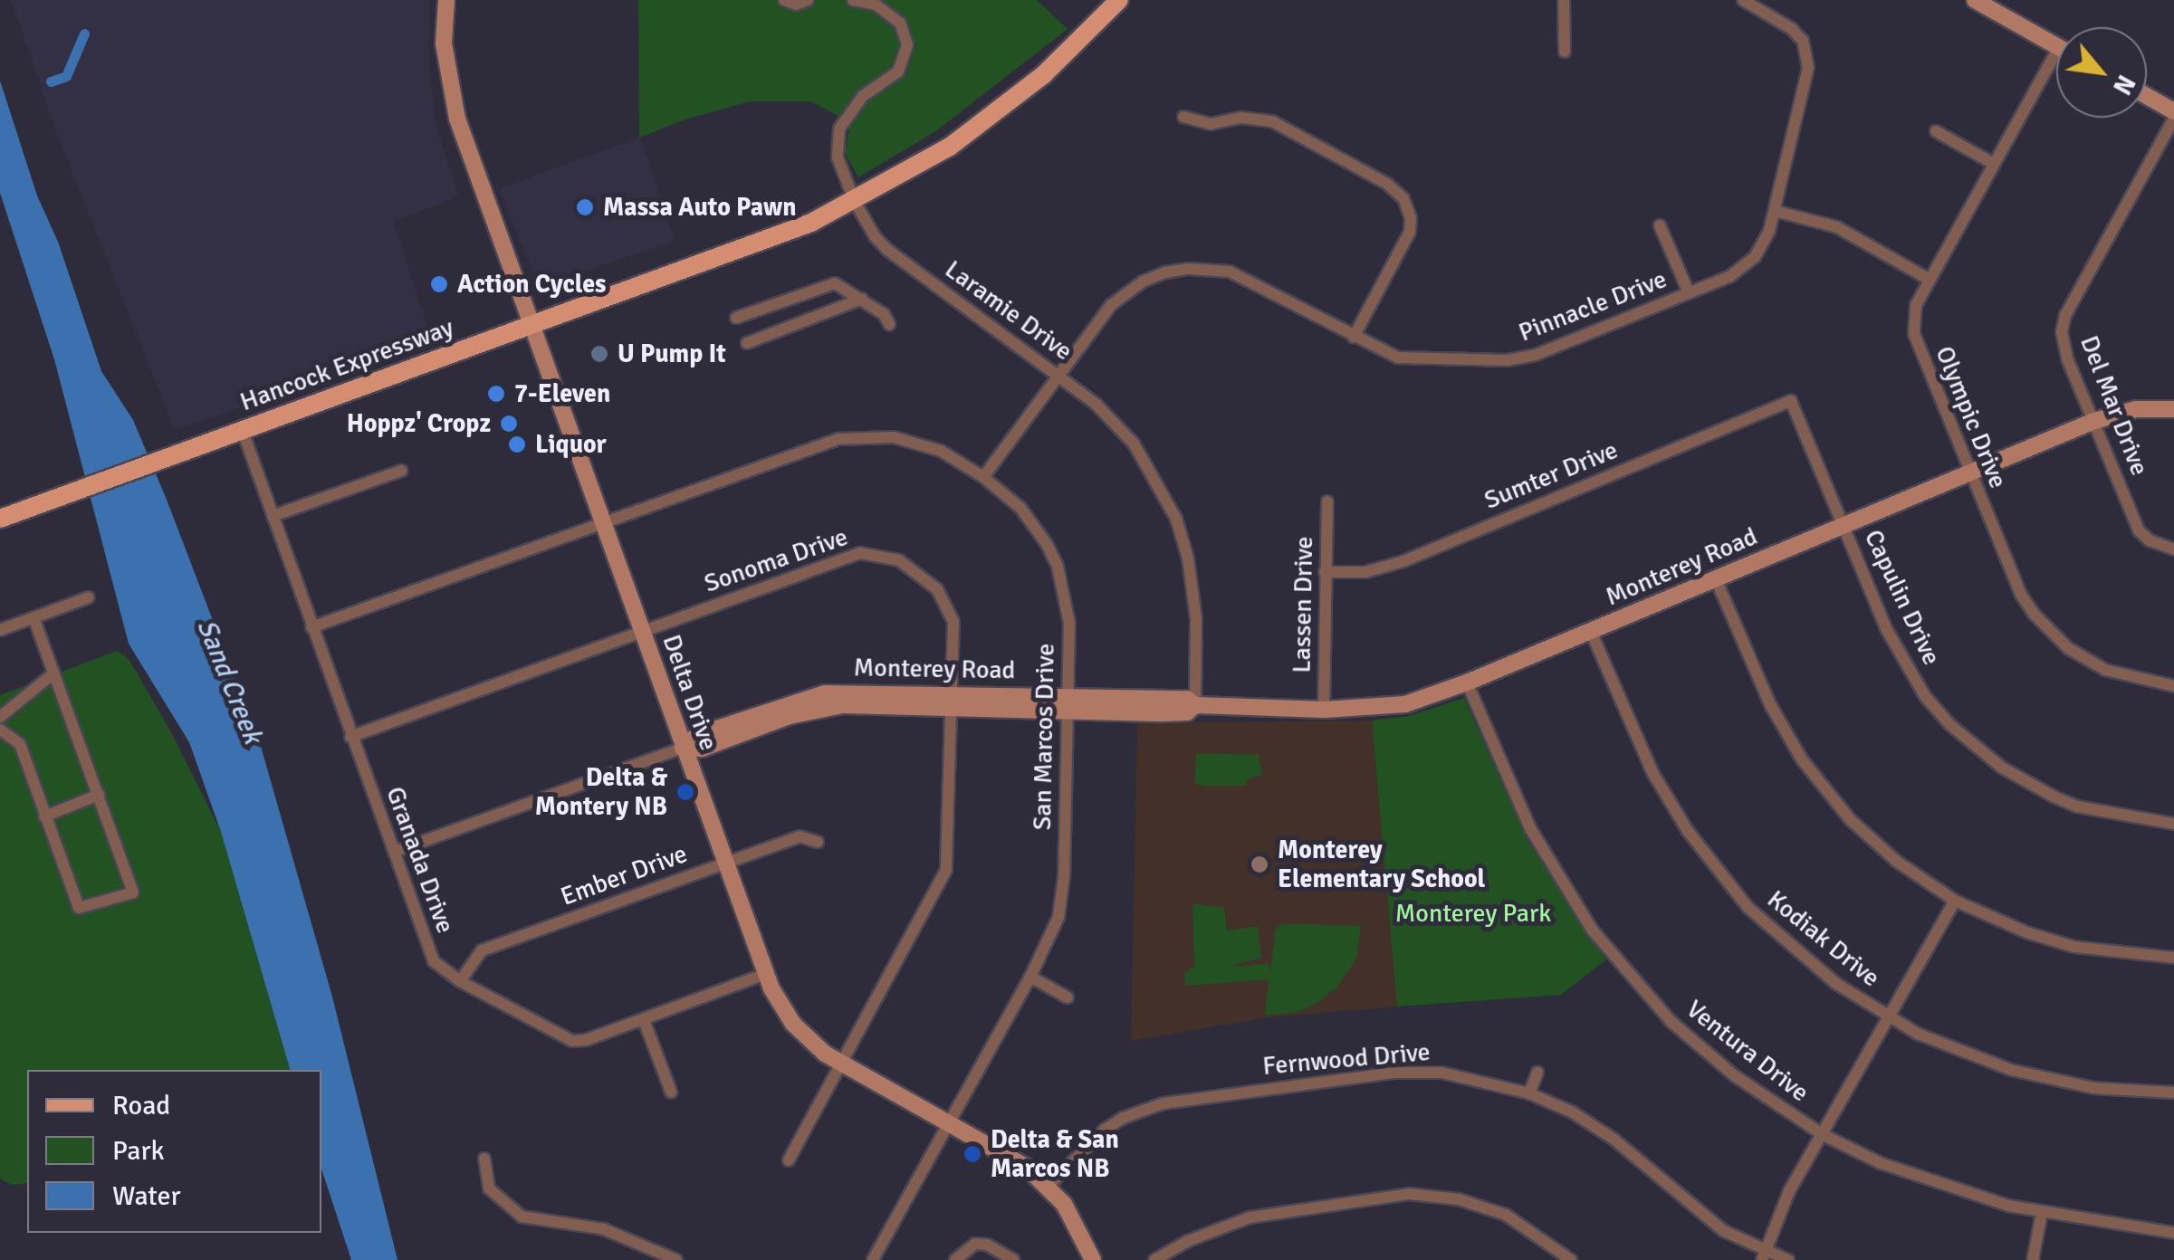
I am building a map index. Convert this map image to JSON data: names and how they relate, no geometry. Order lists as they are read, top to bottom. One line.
{"streets":{"main road":["Hancock Expressway"],"street":["Pinnacle Drive","Laramie Drive","Del Mar Drive","Olympic Drive","Sumter Drive","Sonoma Drive","Monterey Road","Capulin Drive","Lassen Drive","Delta Drive","San Marcos Drive","Granada Drive","Ember Drive","Kodiak Drive","Ventura Drive","Fernwood Drive"]},"crossings":[["Pinnacle Drive","Laramie Drive"],["Pinnacle Drive","San Marcos Drive"],["Laramie Drive","Hancock Expressway"],["Laramie Drive","Monterey Road"],["Hancock Expressway","Delta Drive"],["Hancock Expressway","Granada Drive"],["Del Mar Drive","Monterey Road"],["Olympic Drive","Monterey Road"],["Sumter Drive","Capulin Drive"],["Sumter Drive","Lassen Drive"],["Sonoma Drive","Monterey Road"],["Sonoma Drive","Delta Drive"],["Sonoma Drive","Granada Drive"],["Monterey Road","Capulin Drive"],["Monterey Road","Lassen Drive"],["Monterey Road","Delta Drive"],["Monterey Road","San Marcos Drive"],["Monterey Road","Granada Drive"],["Monterey Road","Kodiak Drive"],["Monterey Road","Ventura Drive"],["Delta Drive","San Marcos Drive"],["Delta Drive","Granada Drive"],["Delta Drive","Ember Drive"],["Delta Drive","Fernwood Drive"],["San Marcos Drive","Granada Drive"],["Granada Drive","Ember Drive"]],"water":["Sand Creek"],"parks":["Monterey Park"],"places":["Massa Auto Pawn","Action Cycles","U Pump It","7-Eleven","Hoppz' Cropz","Liquor","Delta & Montery NB","Monterey Elementary School","Delta & San Marcos NB"],"legend":["Road","Park","Water"],"north":"bottom right"}
